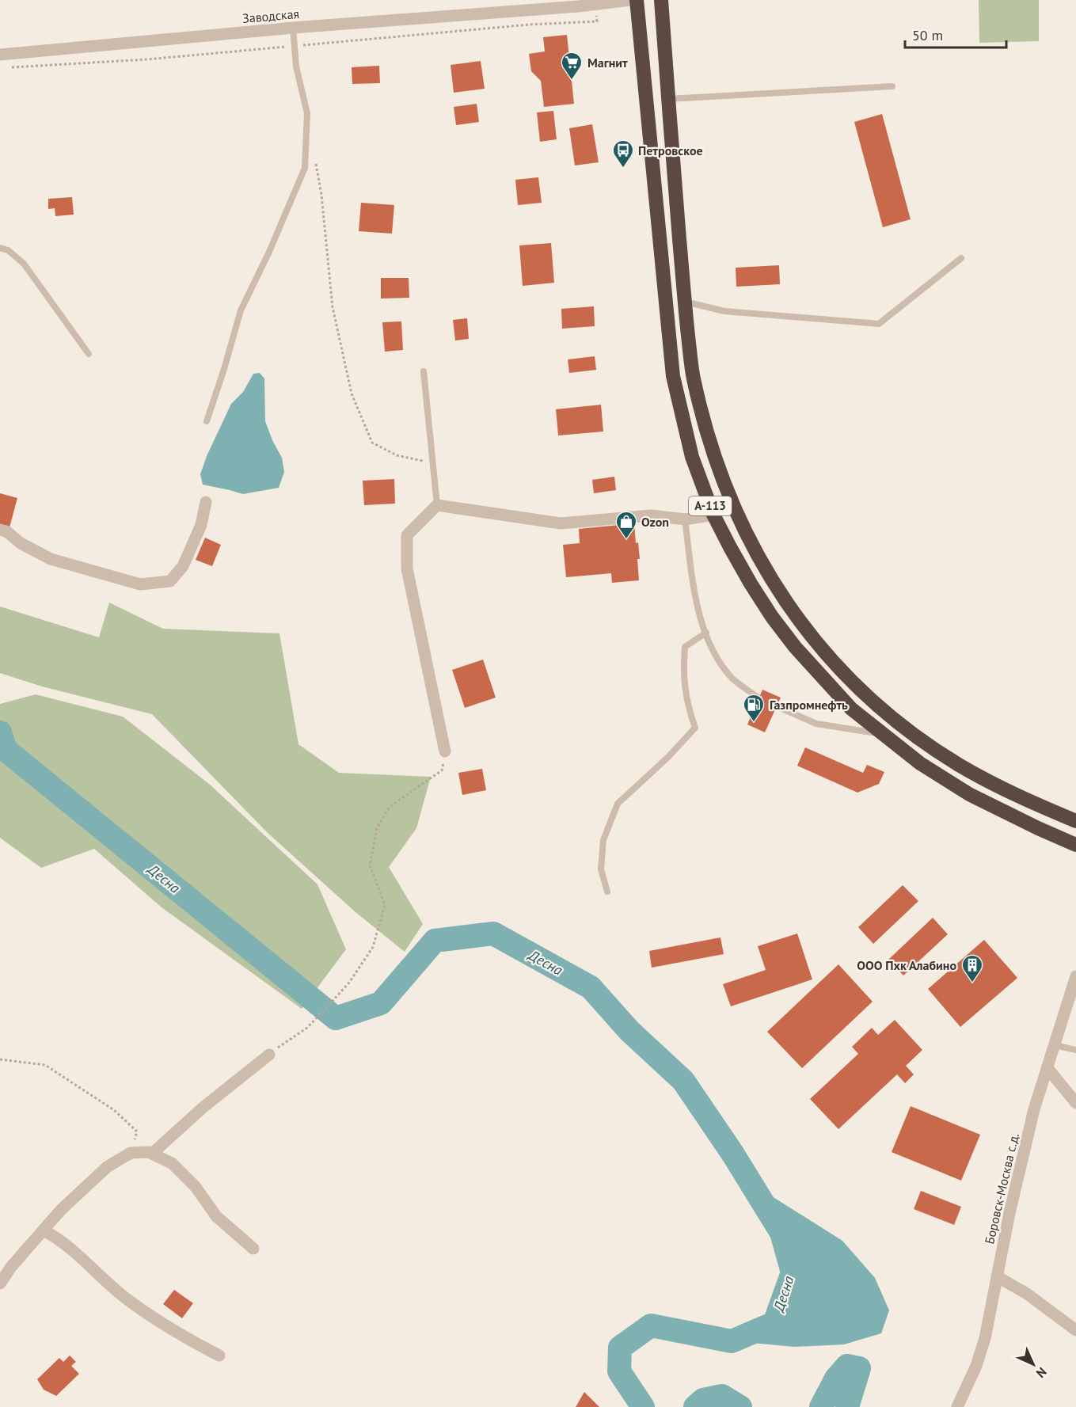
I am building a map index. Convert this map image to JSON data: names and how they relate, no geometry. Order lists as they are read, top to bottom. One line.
{"streets":{"highway":["А-113"],"street":["Заводская","Боровск-Москва с.д."]},"water":["Десна"],"places":{"supermarket":["Магнит"],"bus stop":["Петровское"],"shop":["Ozon"],"fuel station":["Газпромнефть"],"building":["ООО Пхк Алабино"]},"scale_bar":"50 m","north":"bottom right"}
